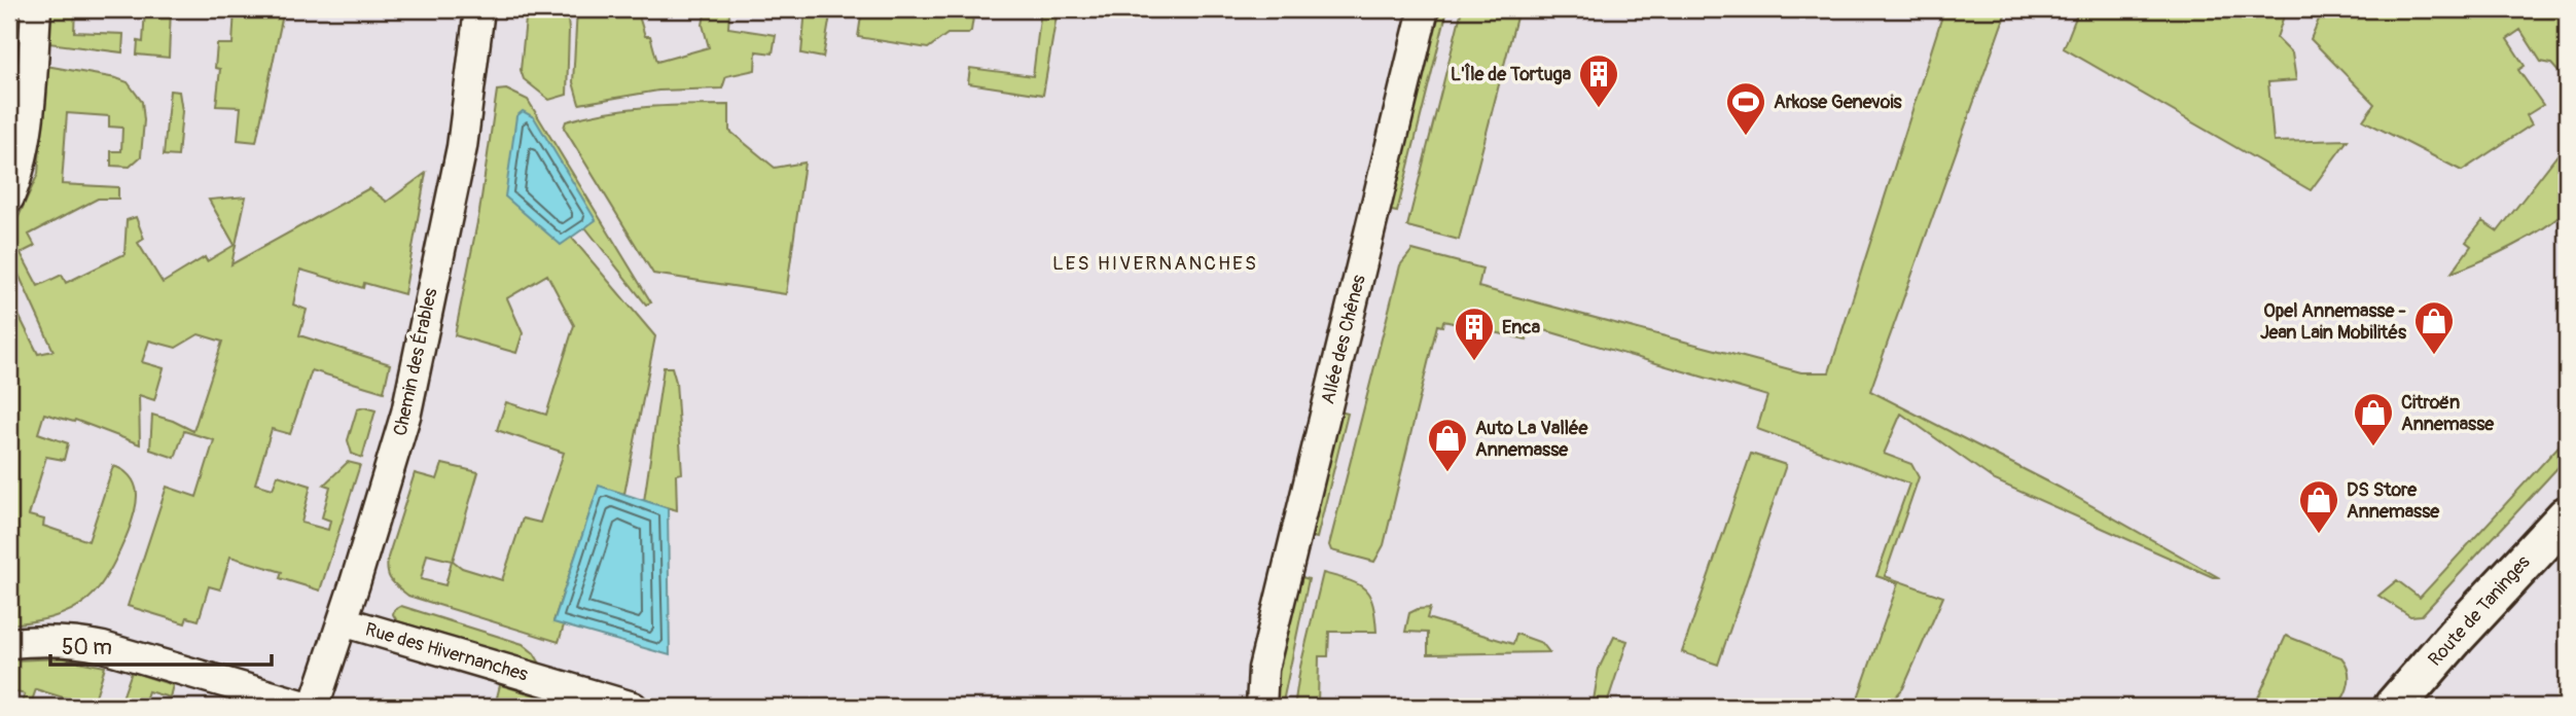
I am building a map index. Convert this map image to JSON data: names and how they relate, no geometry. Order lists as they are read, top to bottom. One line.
{"streets":{"main road":["Route de Taninges"],"street":["Allée des Chênes","Chemin des Érables","Rue des Hivernanches"]},"crossings":[["Chemin des Érables","Rue des Hivernanches"]],"districts":["LES HIVERNANCHES"],"places":{"building":["L'Île de Tortuga","Enca"],"sports":["Arkose Genevois"],"shop":["Opel Annemasse - Jean Lain Mobilités","Citroën Annemasse","Auto La Vallée Annemasse","DS Store Annemasse"]},"scale_bar":"50 m"}
